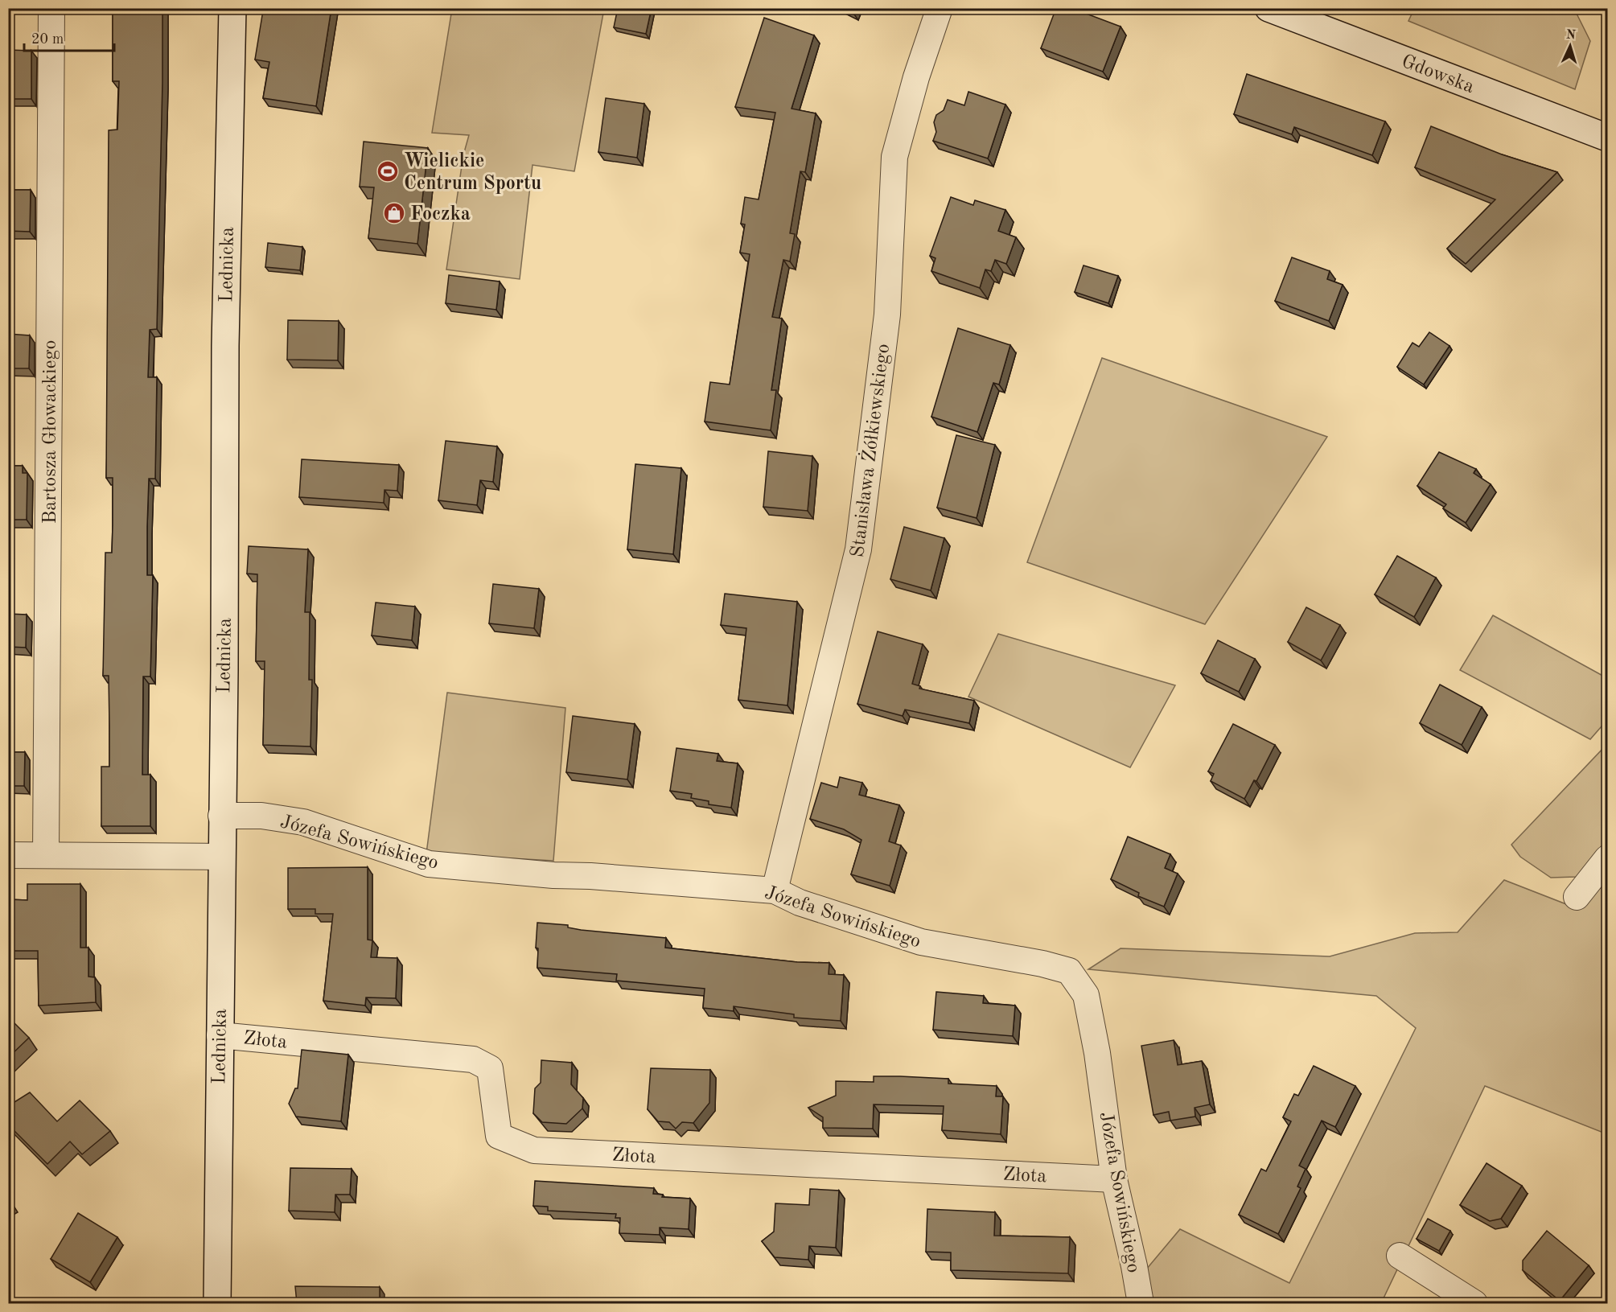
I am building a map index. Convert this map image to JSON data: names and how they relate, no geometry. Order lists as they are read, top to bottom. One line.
{"streets":{"main road":["Gdowska","Lednicka"],"street":["Bartosza Głowackiego","Stanisława Żółkiewskiego","Józefa Sowińskiego","Złota"]},"crossings":[["Lednicka","Józefa Sowińskiego"],["Lednicka","Złota"],["Stanisława Żółkiewskiego","Józefa Sowińskiego"],["Józefa Sowińskiego","Złota"]],"places":{"sports":["Wielickie Centrum Sportu"],"shop":["Foczka"]},"scale_bar":"20 m","north":"top"}
